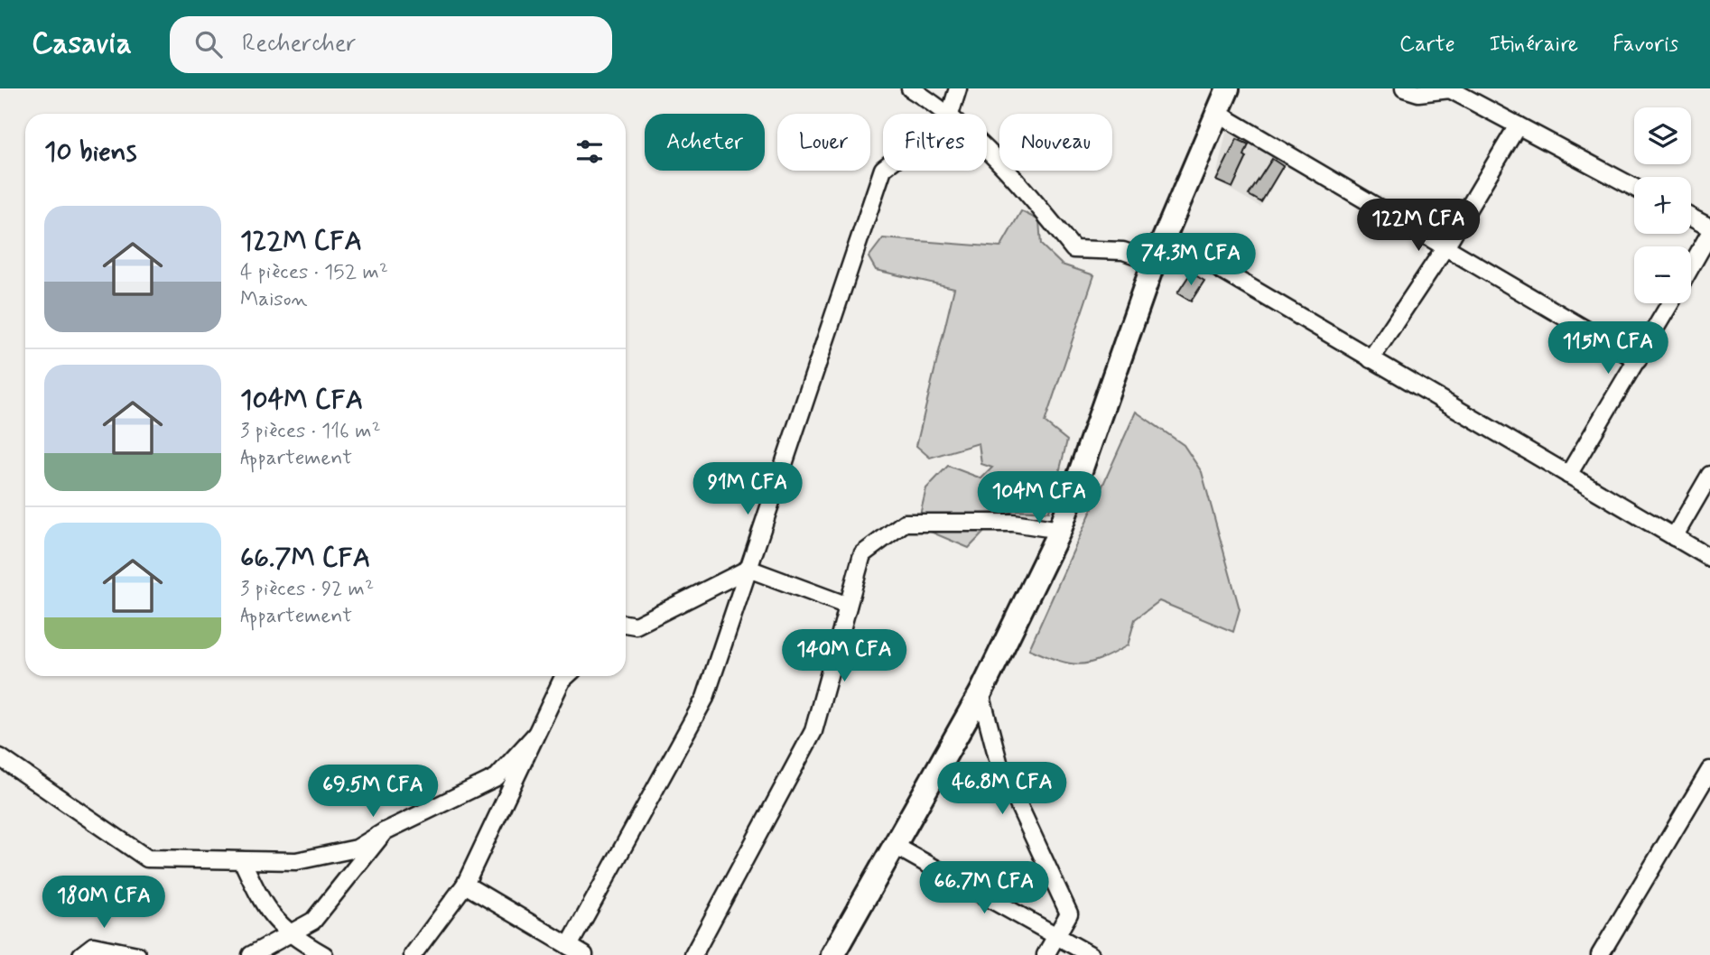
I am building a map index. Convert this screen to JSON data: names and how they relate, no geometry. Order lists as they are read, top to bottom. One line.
{"page":{"header":"Casavia","search":"Rechercher","nav":["Carte","Itinéraire","Favoris"],"map_buttons":["+","−"],"chip":["Acheter","Louer","Filtres","Nouveau"],"heading":"10 biens","list":[{"name":"122M CFA","note":"4 pièces · 152 m² · Maison"},{"name":"104M CFA","note":"3 pièces · 116 m² · Appartement"},{"name":"66.7M CFA","note":"3 pièces · 92 m² · Appartement"}],"price":["122M CFA","74.3M CFA","115M CFA","91M CFA","104M CFA","140M CFA","46.8M CFA","69.5M CFA","66.7M CFA","180M CFA"]}}
